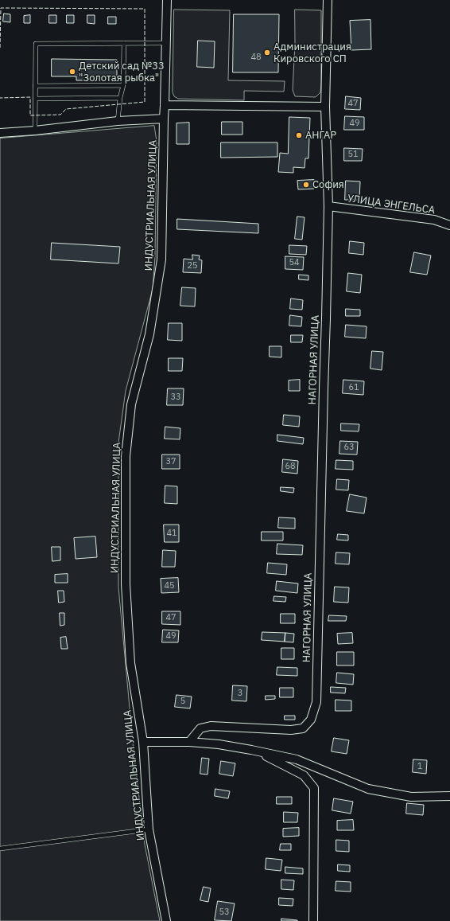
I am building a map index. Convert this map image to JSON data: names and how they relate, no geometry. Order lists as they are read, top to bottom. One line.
{"streets":{"street":["УЛИЦА ЭНГЕЛЬСА","ИНДУСТРИАЛЬНАЯ УЛИЦА","НАГОРНАЯ УЛИЦА"]},"crossings":[["УЛИЦА ЭНГЕЛЬСА","НАГОРНАЯ УЛИЦА"]],"places":["Администрация Кировского СП","Детский сад №33 \"Золотая рыбка\"","АНГАР","София"],"house_numbers":["48","47","49","51","54","25","61","33","63","37","68","41","45","47","49","3","5","1","53"]}
